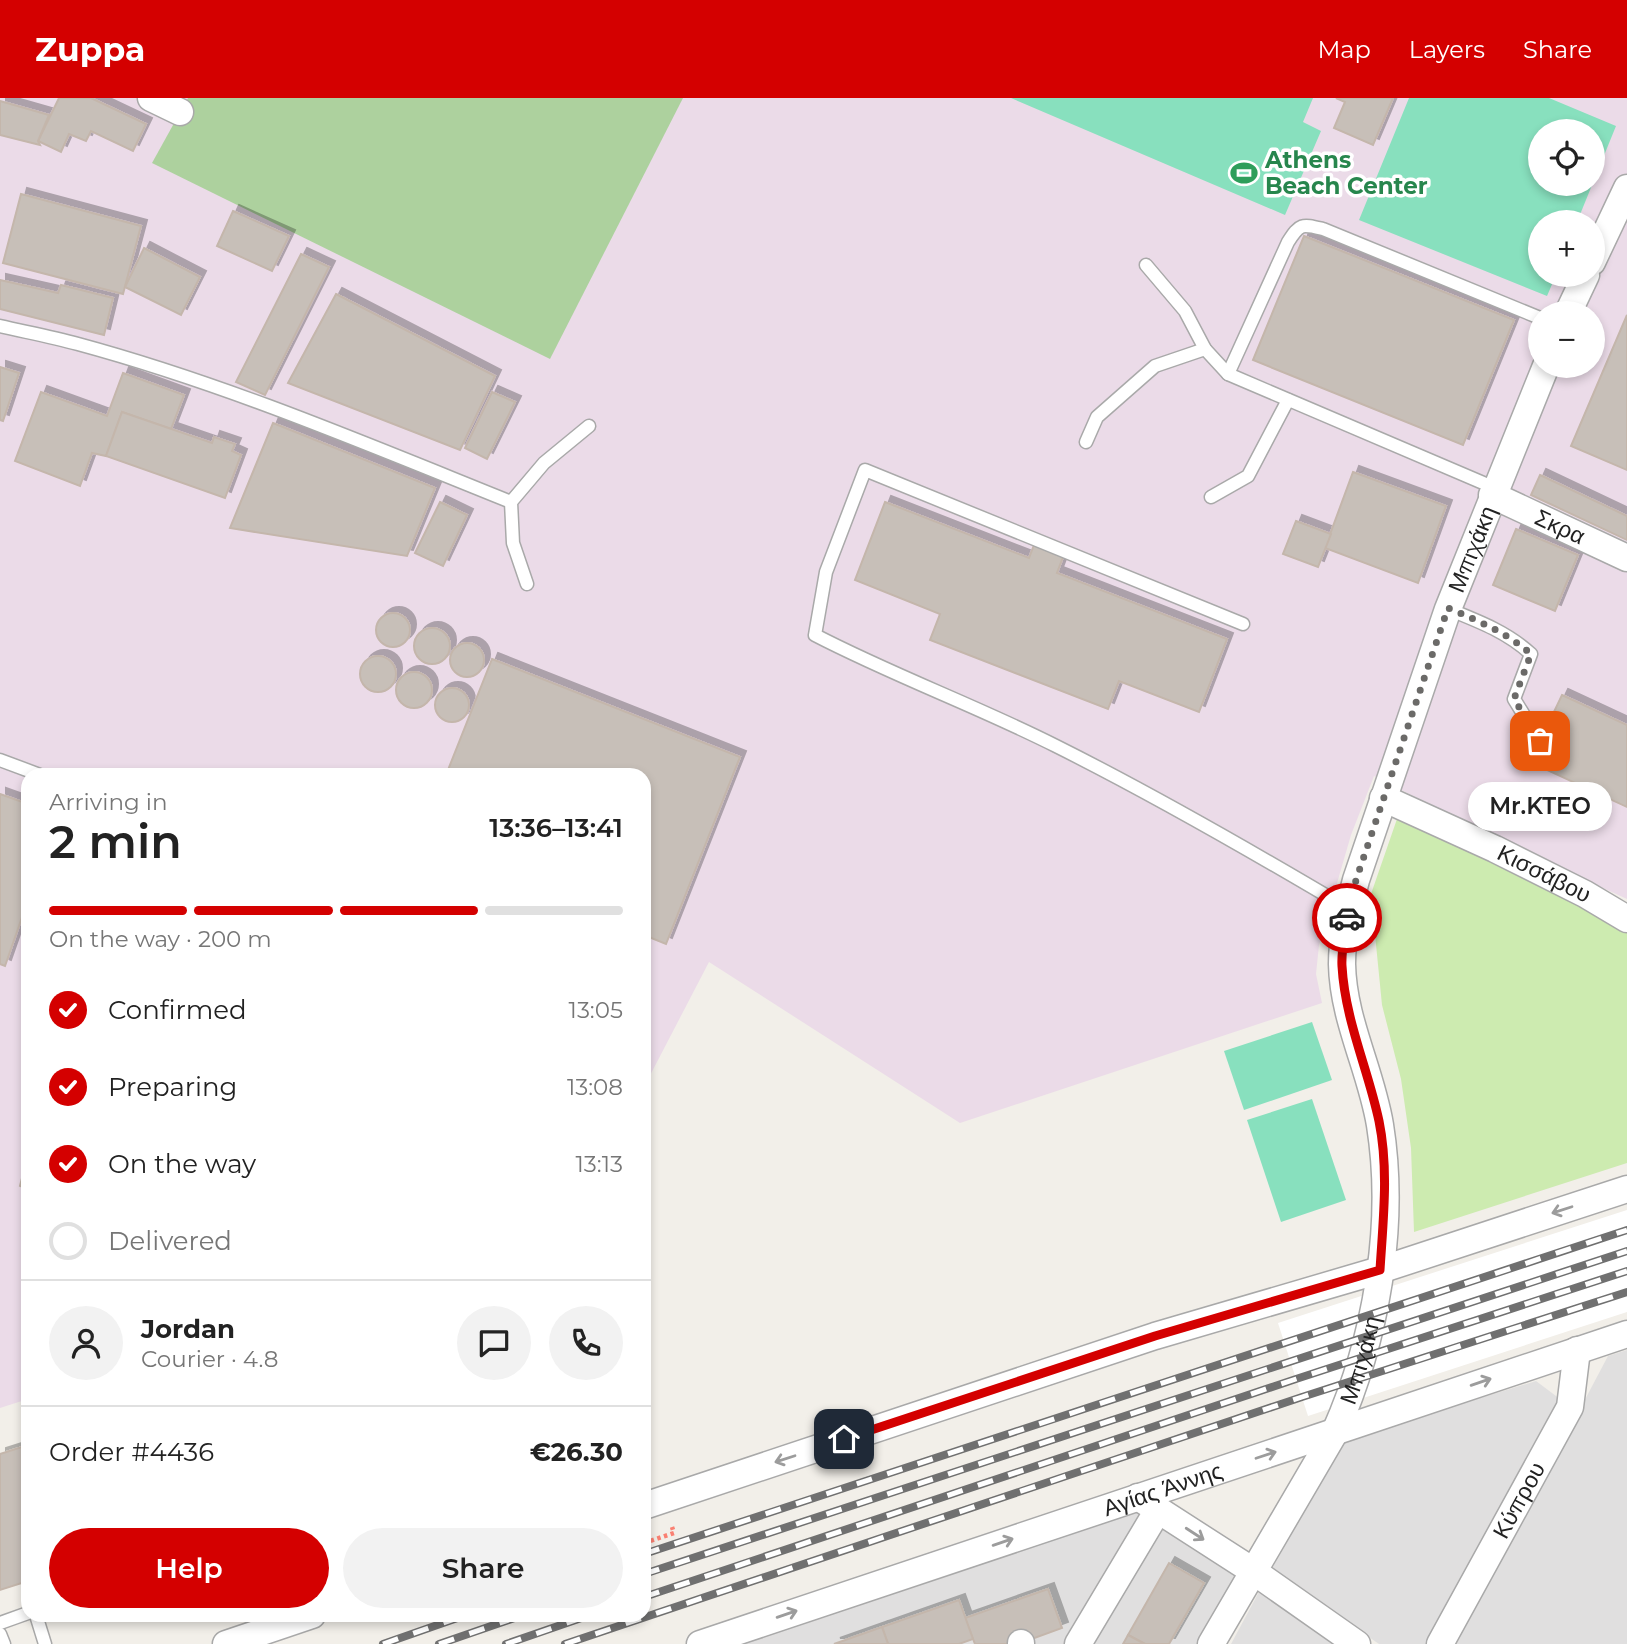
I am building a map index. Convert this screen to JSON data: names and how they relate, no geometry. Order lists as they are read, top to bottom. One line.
{"streets":{"street":["Σκρα","Μπιχάκη","Κισσάβου","Αγίας Άννης","Κύπρου"]},"crossings":[["Σκρα","Μπιχάκη"],["Μπιχάκη","Κισσάβου"],["Μπιχάκη","Αγίας Άννης"],["Αγίας Άννης","Κύπρου"]],"places":{"sports":["Athens Beach Center"],"other":["Mr.KTEO"]},"page":{"header":"Zuppa","nav":["Map","Layers","Share"],"map_buttons":["+","−"],"heading":["2 min","Arriving in","13:36–13:41"],"panel":["Jordan","Courier · 4.8","Order #4436","€26.30"],"bubble":"Mr.KTEO","bar":"On the way · 200 m","list":[["Confirmed","13:05"],["Preparing","13:08"],["On the way","13:13"],"Delivered"],"buttons":["Help","Share"]}}
